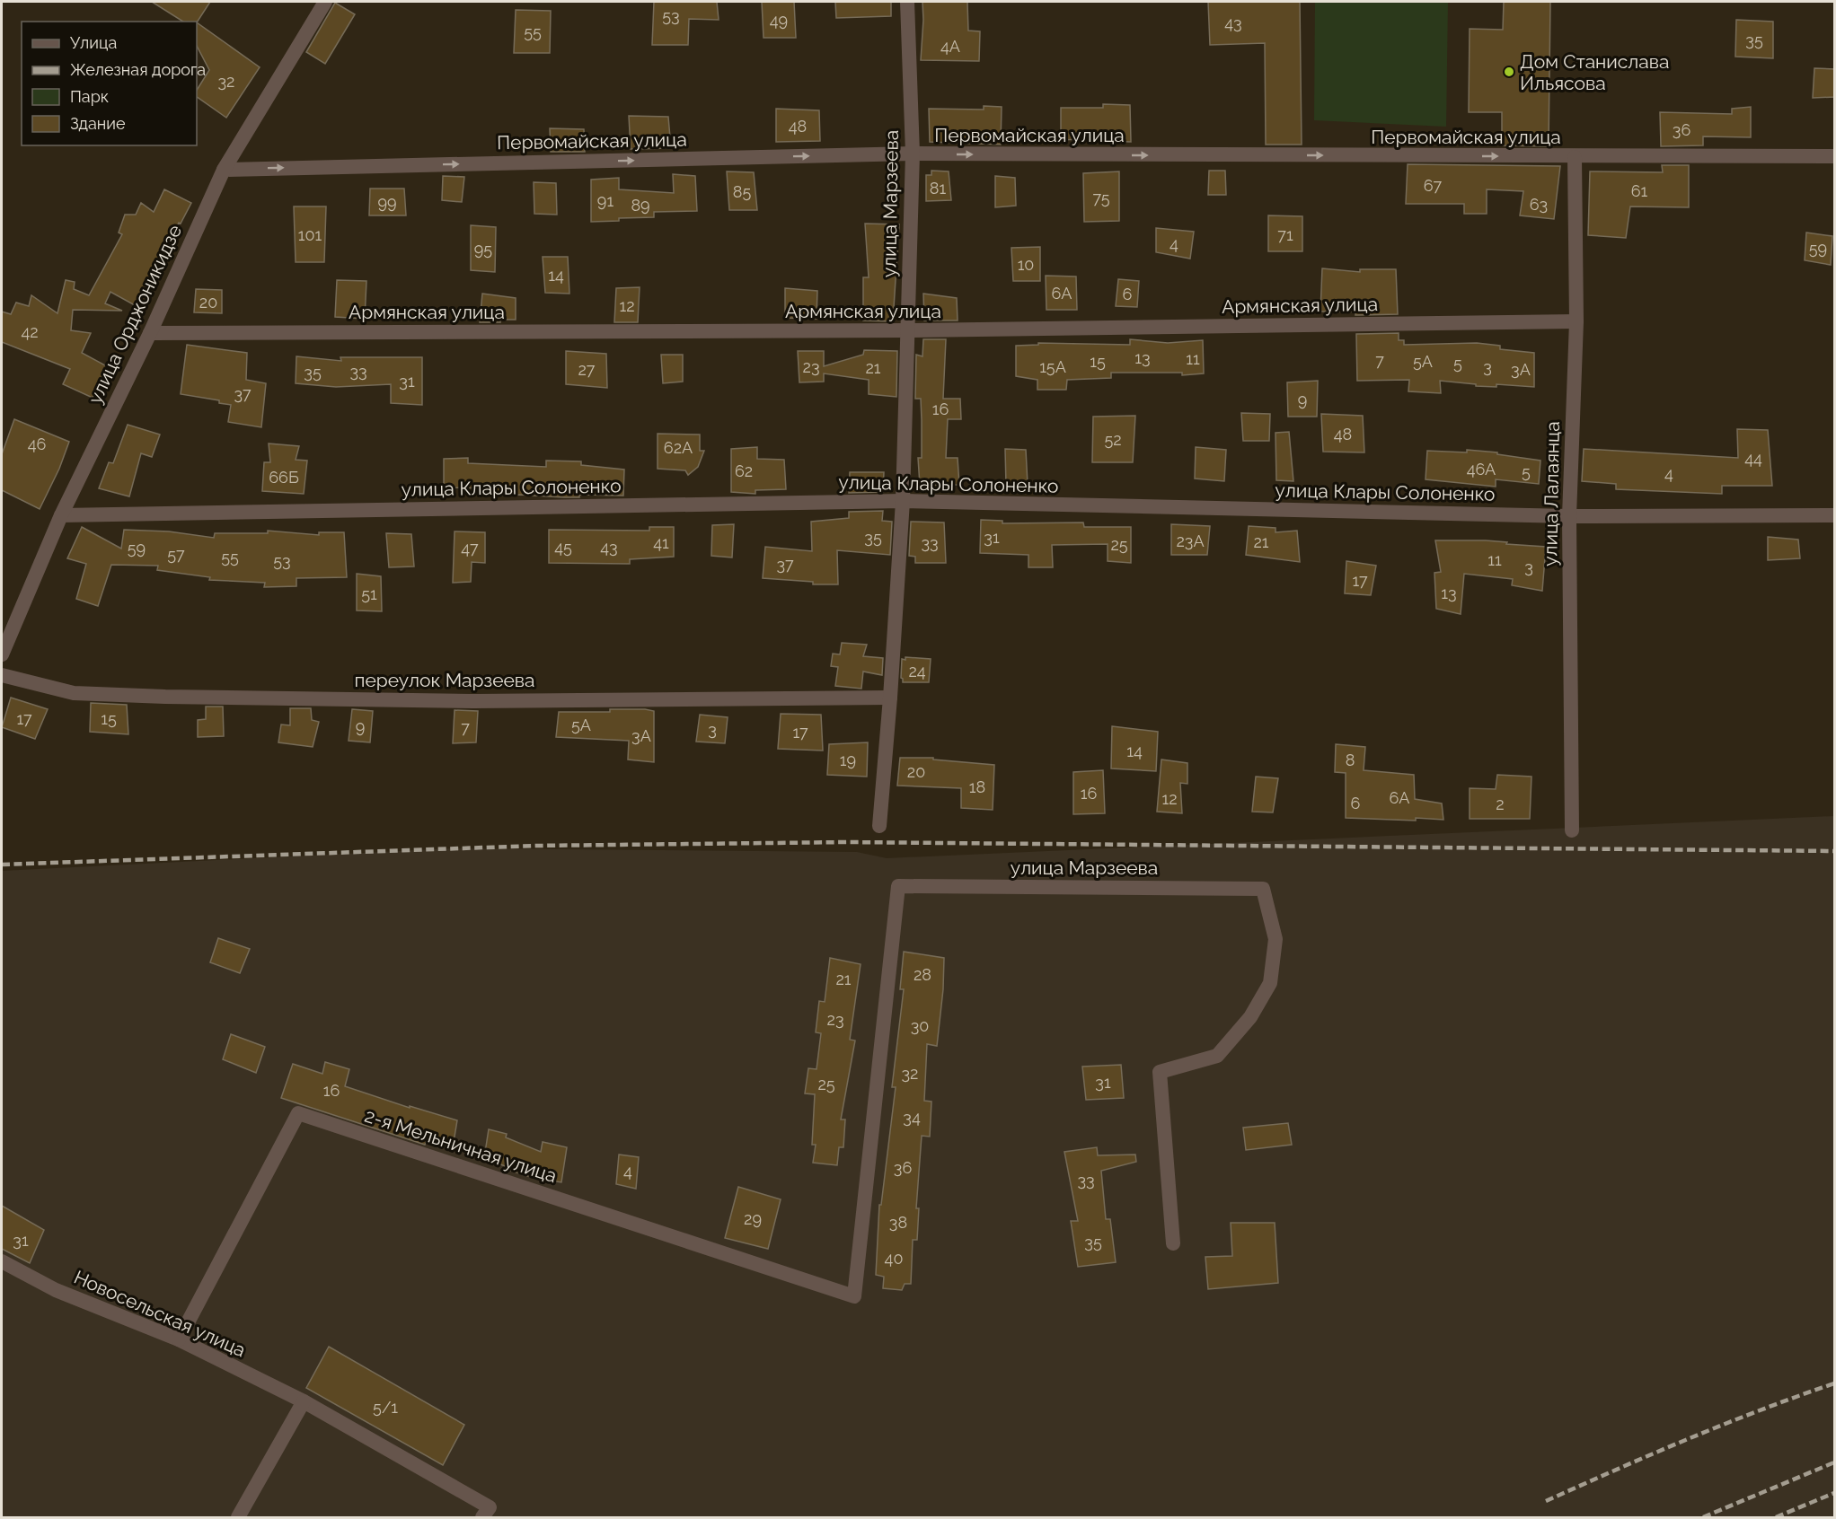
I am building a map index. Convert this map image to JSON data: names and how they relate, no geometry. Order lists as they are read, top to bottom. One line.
{"streets":{"street":["Первомайская улица","улица Марзеева","Армянская улица","улица Орджоникидзе","улица Клары Солоненко","улица Лалаянца","переулок Марзеева","2-я Мельничная улица","Новосельская улица"]},"crossings":[["Первомайская улица","улица Марзеева"],["Первомайская улица","улица Орджоникидзе"],["Первомайская улица","улица Лалаянца"],["улица Марзеева","Армянская улица"],["улица Марзеева","улица Клары Солоненко"],["улица Марзеева","переулок Марзеева"],["улица Марзеева","2-я Мельничная улица"],["Армянская улица","улица Орджоникидзе"],["Армянская улица","улица Лалаянца"],["улица Орджоникидзе","улица Клары Солоненко"],["улица Клары Солоненко","улица Лалаянца"],["2-я Мельничная улица","Новосельская улица"]],"one_way":["Первомайская улица"],"places":["Дом Станислава Ильясова"],"house_numbers":["53","49","43","55","35","4А","32","48","36","67","81","61","85","75","91","99","63","89","101","71","4","59","95","10","14","6А","6","20","12","42","13","11","7","15","5А","5","23","15А","3","21","27","3А","33","35","31","37","9","16","48","52","46","62А","44","46А","62","5","4","66Б","35","31","23А","21","41","33","25","45","43","59","47","57","55","11","53","37","3","17","13","51","24","17","15","5А","9","7","3","17","3А","14","19","8","20","18","16","6А","12","6","2","28","21","23","30","32","31","25","16","34","36","4","33","29","38","31","35","40","5/1"],"legend":["Улица","Железная дорога","Парк","Здание"]}
